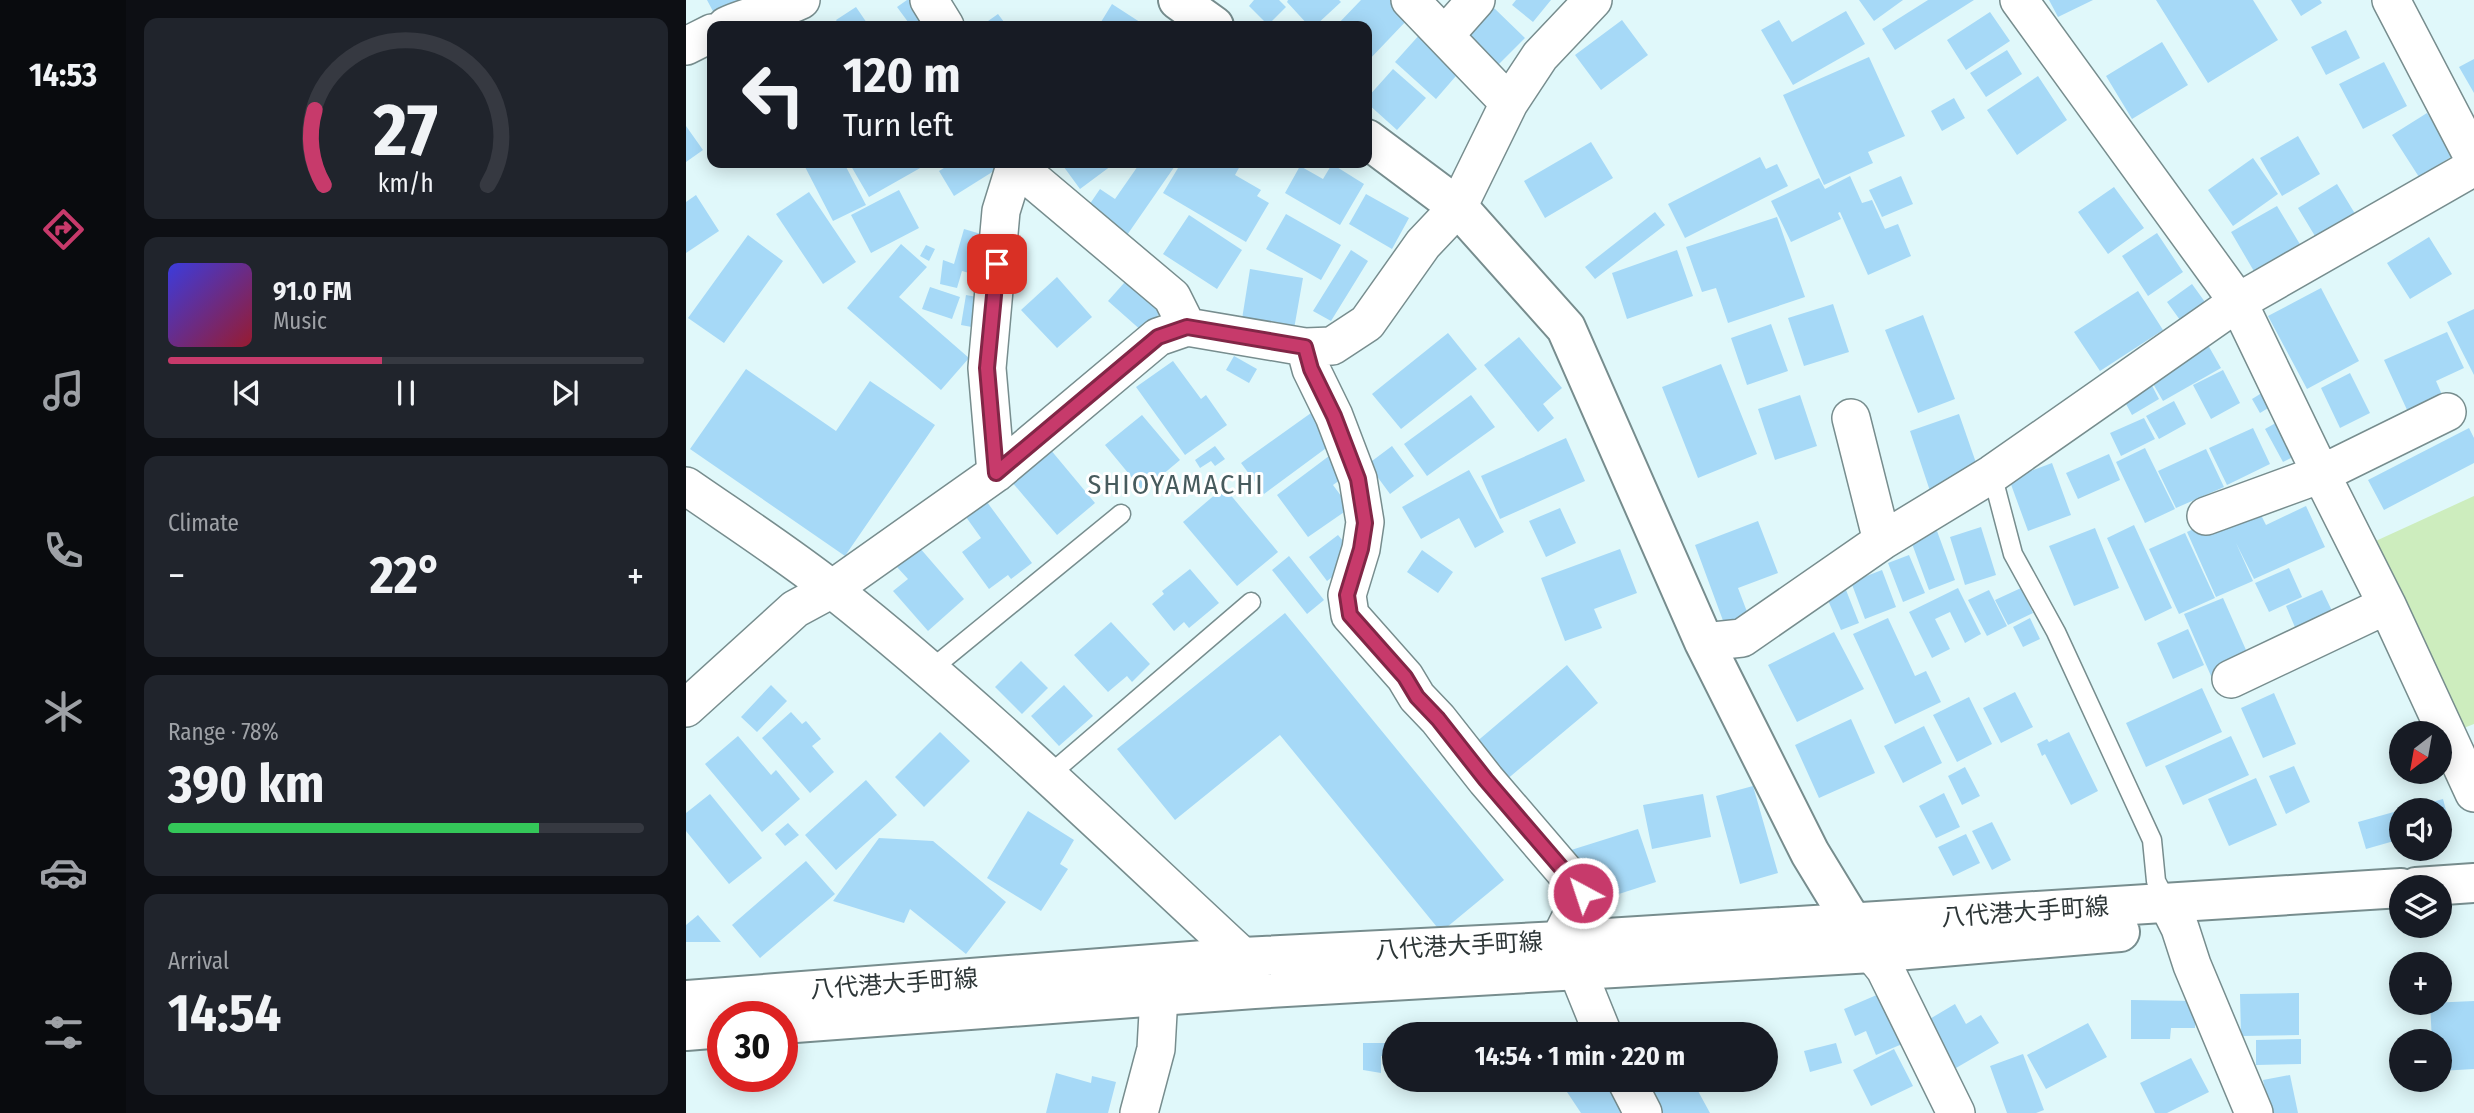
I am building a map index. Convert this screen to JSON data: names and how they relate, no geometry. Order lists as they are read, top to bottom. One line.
{"streets":{"main road":["八代港大手町線"]},"districts":["SHIOYAMACHI"],"north":"bottom left","page":{"tabs":"14:53","turn":["120 m","Turn left"],"song":["91.0 FM","Music"],"tile":["Climate",["Range · 78%","390 km"],["Arrival","14:54"]],"heat":["−","22°","+"],"map_buttons":["+","−"],"limit":"30","trip":"14:54 · 1 min · 220 m","gauge":["27","km/h"]}}
